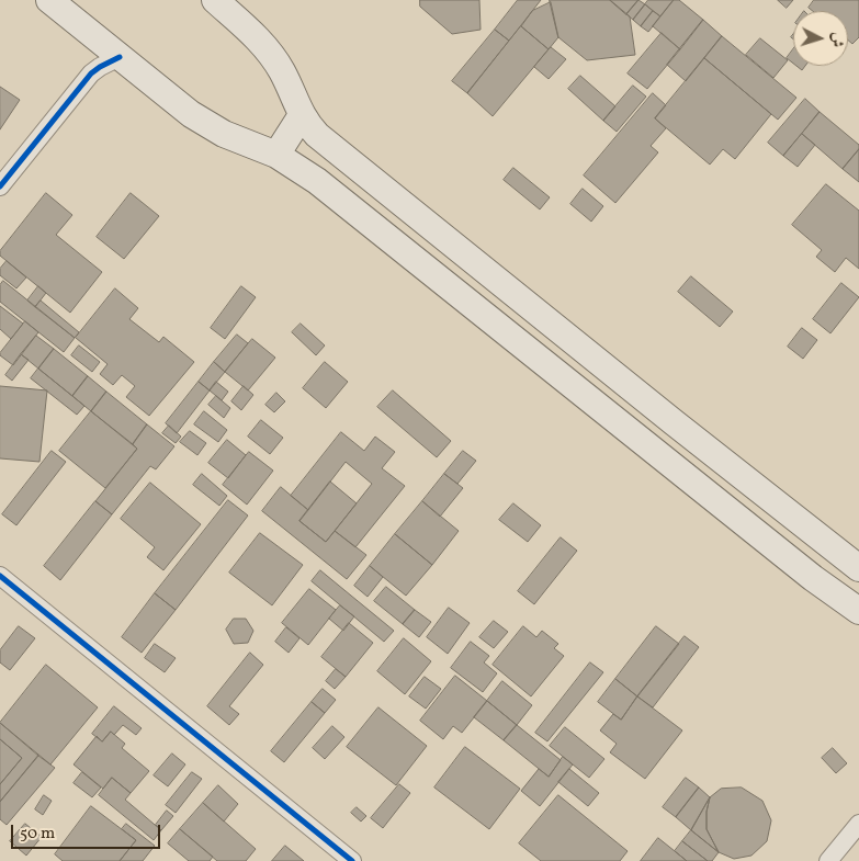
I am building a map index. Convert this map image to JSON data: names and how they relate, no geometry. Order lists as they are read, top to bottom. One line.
{"scale_bar":"50 m","north":"right"}
